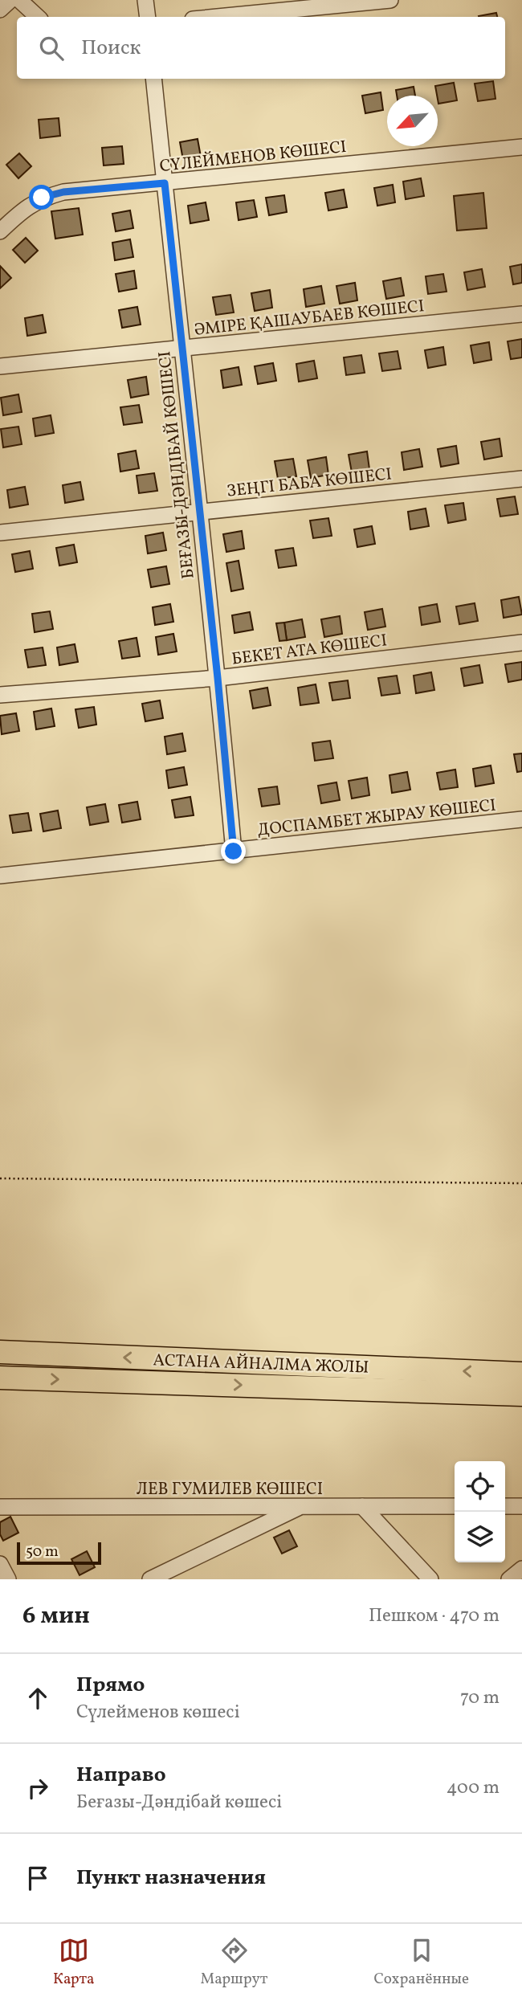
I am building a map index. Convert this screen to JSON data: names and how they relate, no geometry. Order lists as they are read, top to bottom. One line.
{"streets":{"highway":["АСТАНА АЙНАЛМА ЖОЛЫ"],"street":["СҮЛЕЙМЕНОВ КӨШЕСІ","ӘМІРЕ ҚАШАУБАЕВ КӨШЕСІ","БЕҒАЗЫ-ДӘНДІБАЙ КӨШЕСІ","ЗЕҢГІ БАБА КӨШЕСІ","БЕКЕТ АТА КӨШЕСІ","ДОСПАМБЕТ ЖЫРАУ КӨШЕСІ","ЛЕВ ГУМИЛЕВ КӨШЕСІ"]},"crossings":[["СҮЛЕЙМЕНОВ КӨШЕСІ","БЕҒАЗЫ-ДӘНДІБАЙ КӨШЕСІ"],["ӘМІРЕ ҚАШАУБАЕВ КӨШЕСІ","БЕҒАЗЫ-ДӘНДІБАЙ КӨШЕСІ"],["БЕҒАЗЫ-ДӘНДІБАЙ КӨШЕСІ","ЗЕҢГІ БАБА КӨШЕСІ"],["БЕҒАЗЫ-ДӘНДІБАЙ КӨШЕСІ","БЕКЕТ АТА КӨШЕСІ"],["БЕҒАЗЫ-ДӘНДІБАЙ КӨШЕСІ","ДОСПАМБЕТ ЖЫРАУ КӨШЕСІ"]],"scale_bar":"50 m","north":"bottom left","page":{"search":"Поиск","scale":"50 m","heading":["6 мин","Пешком · 470 m"],"list":[["Прямо","Сүлейменов көшесі","70 m"],["Направо","Беғазы-Дәндібай көшесі","400 m"],"Пункт назначения"],"nav":["Карта","Маршрут","Сохранённые"]}}
